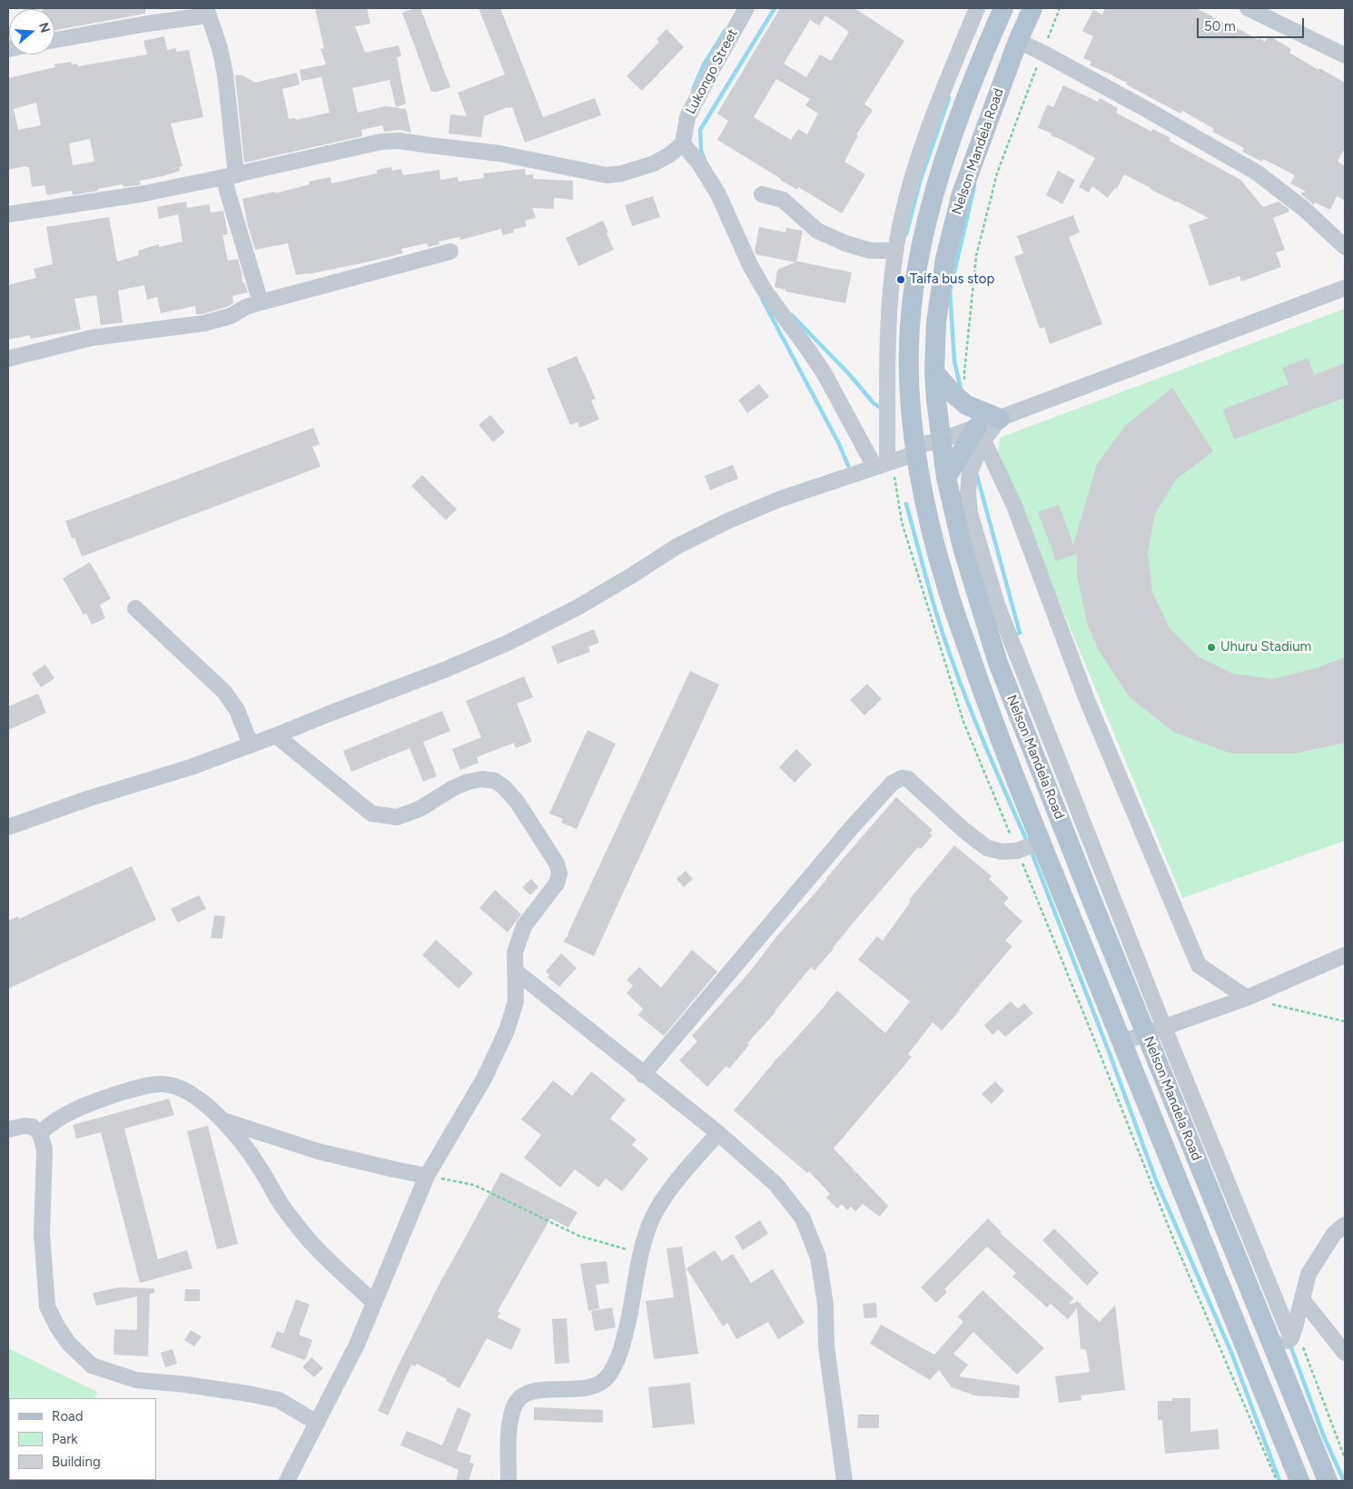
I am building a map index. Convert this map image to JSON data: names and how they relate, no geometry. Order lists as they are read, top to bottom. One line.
{"streets":{"main road":["Nelson Mandela Road"],"street":["Lukongo Street"]},"places":["Taifa bus stop","Uhuru Stadium"],"legend":["Road","Park","Building"],"scale_bar":"50 m","north":"right"}
